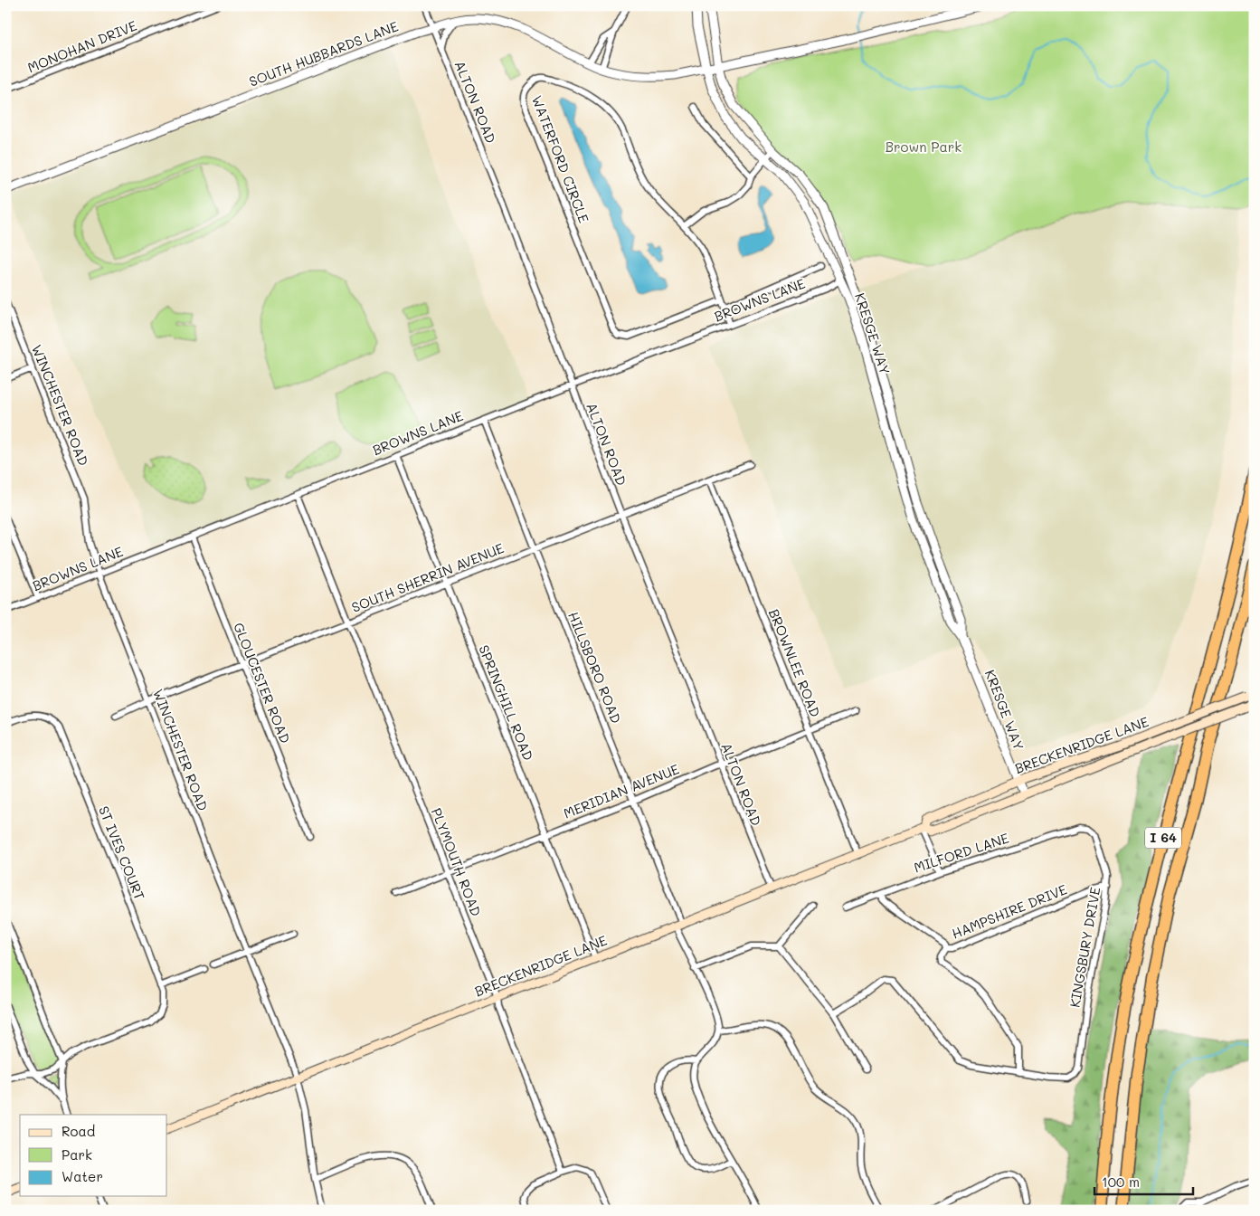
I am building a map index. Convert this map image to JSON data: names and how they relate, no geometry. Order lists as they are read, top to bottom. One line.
{"streets":{"highway":["I 64"],"main road":["BRECKENRIDGE LANE"],"street":["MONOHAN DRIVE","SOUTH HUBBARDS LANE","ALTON ROAD","WATERFORD CIRCLE","BROWNS LANE","KRESGE WAY","WINCHESTER ROAD","SOUTH SHERRIN AVENUE","BROWNLEE ROAD","HILLSBORO ROAD","GLOUCESTER ROAD","SPRINGHILL ROAD","MERIDIAN AVENUE","ST IVES COURT","MILFORD LANE","PLYMOUTH ROAD","HAMPSHIRE DRIVE","KINGSBURY DRIVE"]},"crossings":[["SOUTH HUBBARDS LANE","ALTON ROAD"],["SOUTH HUBBARDS LANE","KRESGE WAY"],["ALTON ROAD","BROWNS LANE"],["ALTON ROAD","SOUTH SHERRIN AVENUE"],["ALTON ROAD","BRECKENRIDGE LANE"],["ALTON ROAD","MERIDIAN AVENUE"],["WATERFORD CIRCLE","BROWNS LANE"],["BROWNS LANE","KRESGE WAY"],["BROWNS LANE","WINCHESTER ROAD"],["BROWNS LANE","HILLSBORO ROAD"],["BROWNS LANE","GLOUCESTER ROAD"],["BROWNS LANE","SPRINGHILL ROAD"],["BROWNS LANE","PLYMOUTH ROAD"],["KRESGE WAY","BRECKENRIDGE LANE"],["WINCHESTER ROAD","SOUTH SHERRIN AVENUE"],["WINCHESTER ROAD","BRECKENRIDGE LANE"],["SOUTH SHERRIN AVENUE","BROWNLEE ROAD"],["SOUTH SHERRIN AVENUE","HILLSBORO ROAD"],["SOUTH SHERRIN AVENUE","GLOUCESTER ROAD"],["SOUTH SHERRIN AVENUE","SPRINGHILL ROAD"],["SOUTH SHERRIN AVENUE","PLYMOUTH ROAD"],["BROWNLEE ROAD","BRECKENRIDGE LANE"],["BROWNLEE ROAD","MERIDIAN AVENUE"],["HILLSBORO ROAD","BRECKENRIDGE LANE"],["HILLSBORO ROAD","MERIDIAN AVENUE"],["SPRINGHILL ROAD","BRECKENRIDGE LANE"],["SPRINGHILL ROAD","MERIDIAN AVENUE"],["BRECKENRIDGE LANE","PLYMOUTH ROAD"],["MERIDIAN AVENUE","PLYMOUTH ROAD"],["MILFORD LANE","KINGSBURY DRIVE"],["HAMPSHIRE DRIVE","KINGSBURY DRIVE"]],"parks":["Brown Park"],"legend":["Road","Park","Water"],"scale_bar":"100 m"}
